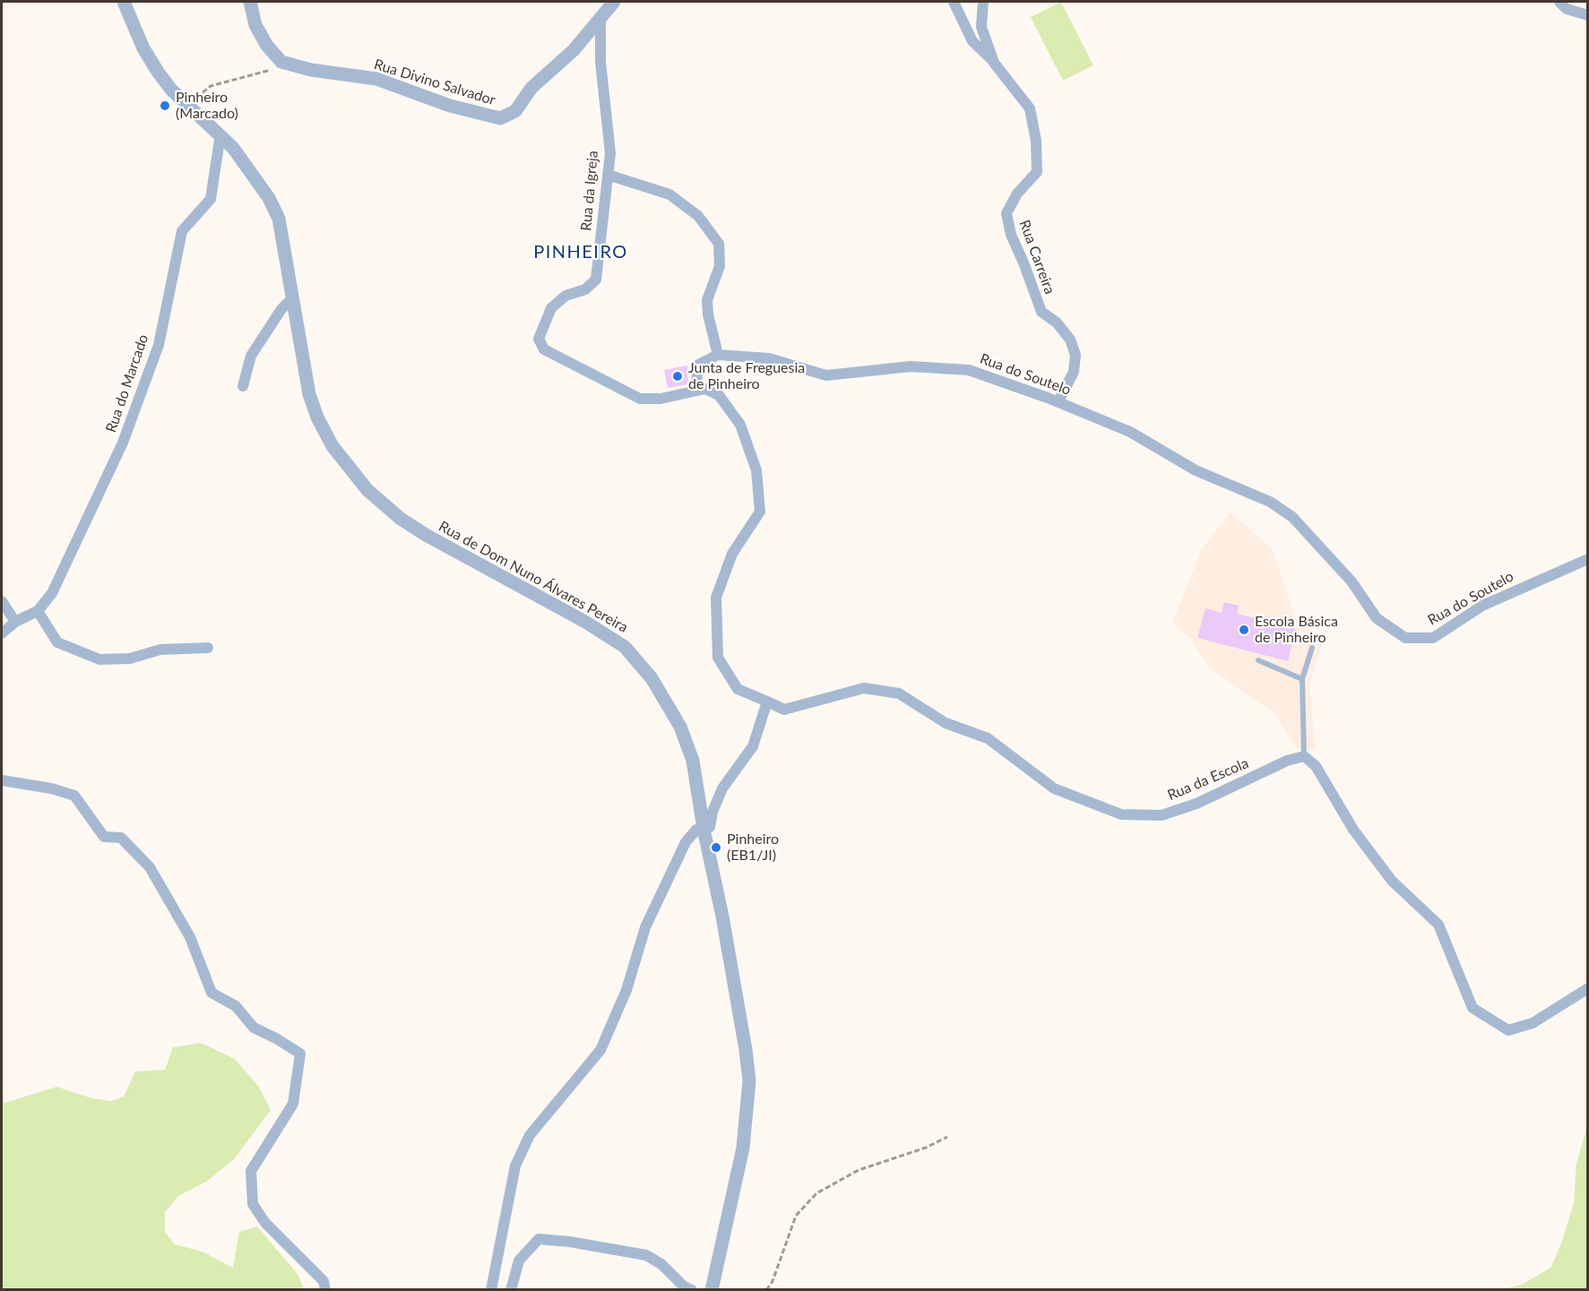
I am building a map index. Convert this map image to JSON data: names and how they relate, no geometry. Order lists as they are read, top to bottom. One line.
{"streets":{"street":["Rua Divino Salvador","Rua da Igreja","Rua Carreira","Rua do Soutelo","Rua do Marcado","Rua de Dom Nuno Álvares Pereira","Rua da Escola"]},"crossings":[["Rua Divino Salvador","Rua da Igreja"],["Rua Carreira","Rua do Soutelo"],["Rua do Marcado","Rua de Dom Nuno Álvares Pereira"]],"districts":["PINHEIRO"],"places":["Pinheiro (Marcado)","Junta de Freguesia de Pinheiro","Escola Básica de Pinheiro","Pinheiro (EB1/JI)"]}
